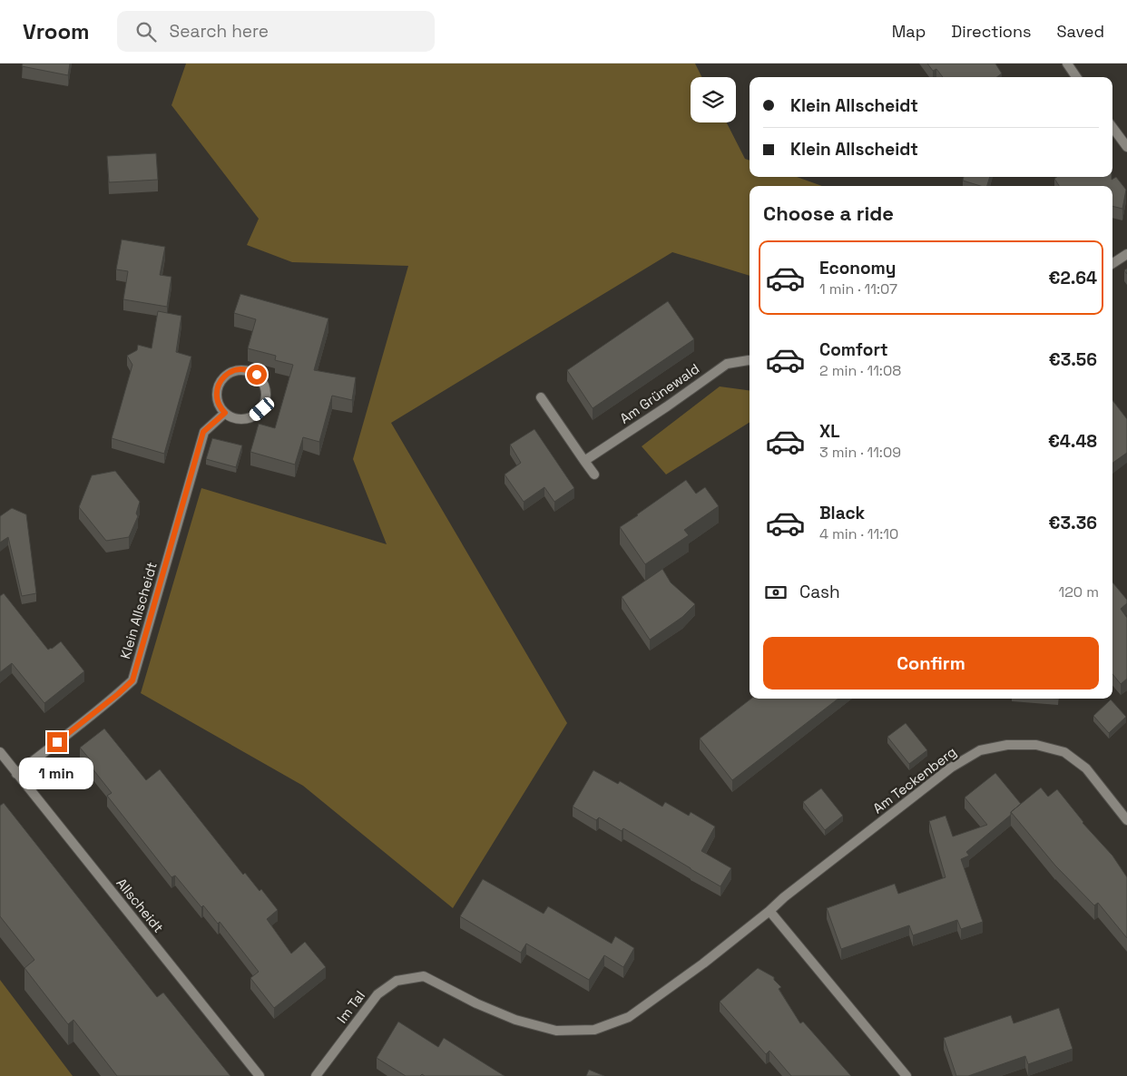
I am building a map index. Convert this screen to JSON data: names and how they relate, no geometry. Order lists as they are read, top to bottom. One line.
{"streets":{"street":["Am Grünewald","Klein Allscheidt","Am Teckenberg","Allscheidt","Im Tal"]},"crossings":[["Klein Allscheidt","Allscheidt"],["Am Teckenberg","Im Tal"]],"page":{"header":"Vroom","search":"Search here","nav":["Map","Directions","Saved"],"banner":["Klein Allscheidt","Klein Allscheidt"],"heading":"Choose a ride","list":[{"name":"Economy","note":"1 min · 11:07","value":"€2.64"},{"name":"Comfort","note":"2 min · 11:08","value":"€3.56"},{"name":"XL","note":"3 min · 11:09","value":"€4.48"},{"name":"Black","note":"4 min · 11:10","value":"€3.36"}],"pay":["Cash","120 m"],"buttons":"Confirm","bubble":"1 min"}}
